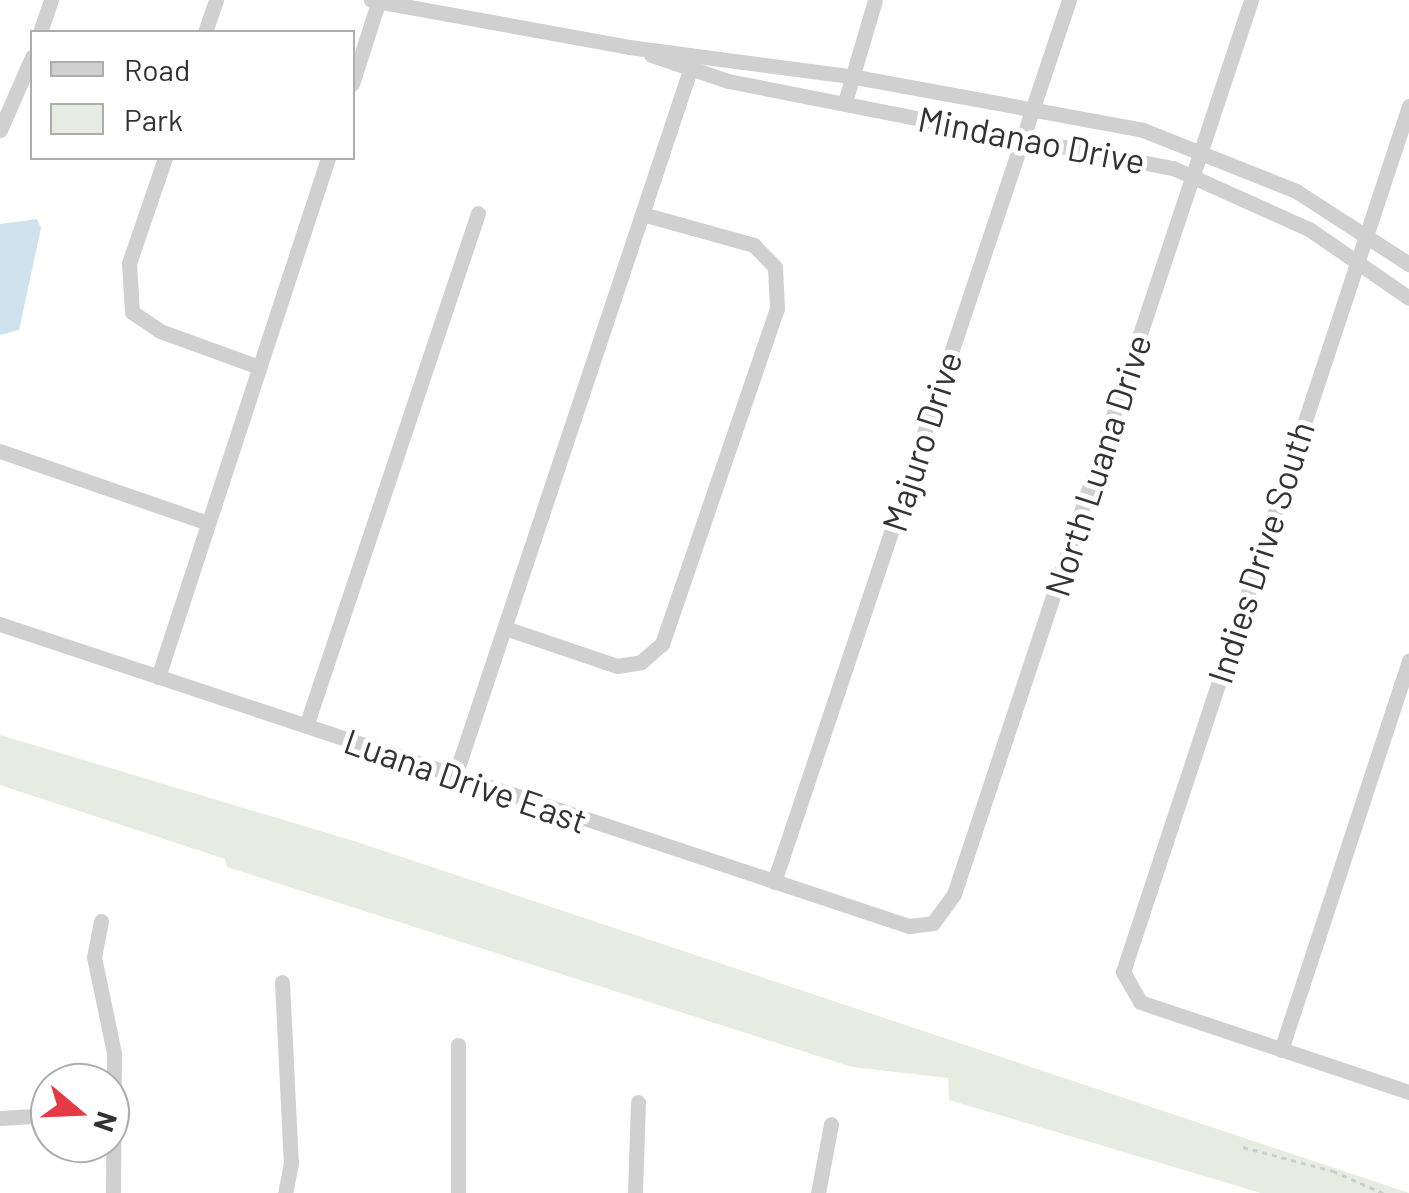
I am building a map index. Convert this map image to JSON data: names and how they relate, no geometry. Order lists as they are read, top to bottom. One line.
{"streets":{"street":["Mindanao Drive","Majuro Drive","North Luana Drive","Indies Drive South","Luana Drive East"]},"crossings":[["Mindanao Drive","Majuro Drive"],["Mindanao Drive","North Luana Drive"],["Mindanao Drive","Indies Drive South"],["Majuro Drive","Luana Drive East"],["North Luana Drive","Luana Drive East"]],"legend":["Road","Park"],"north":"right"}
